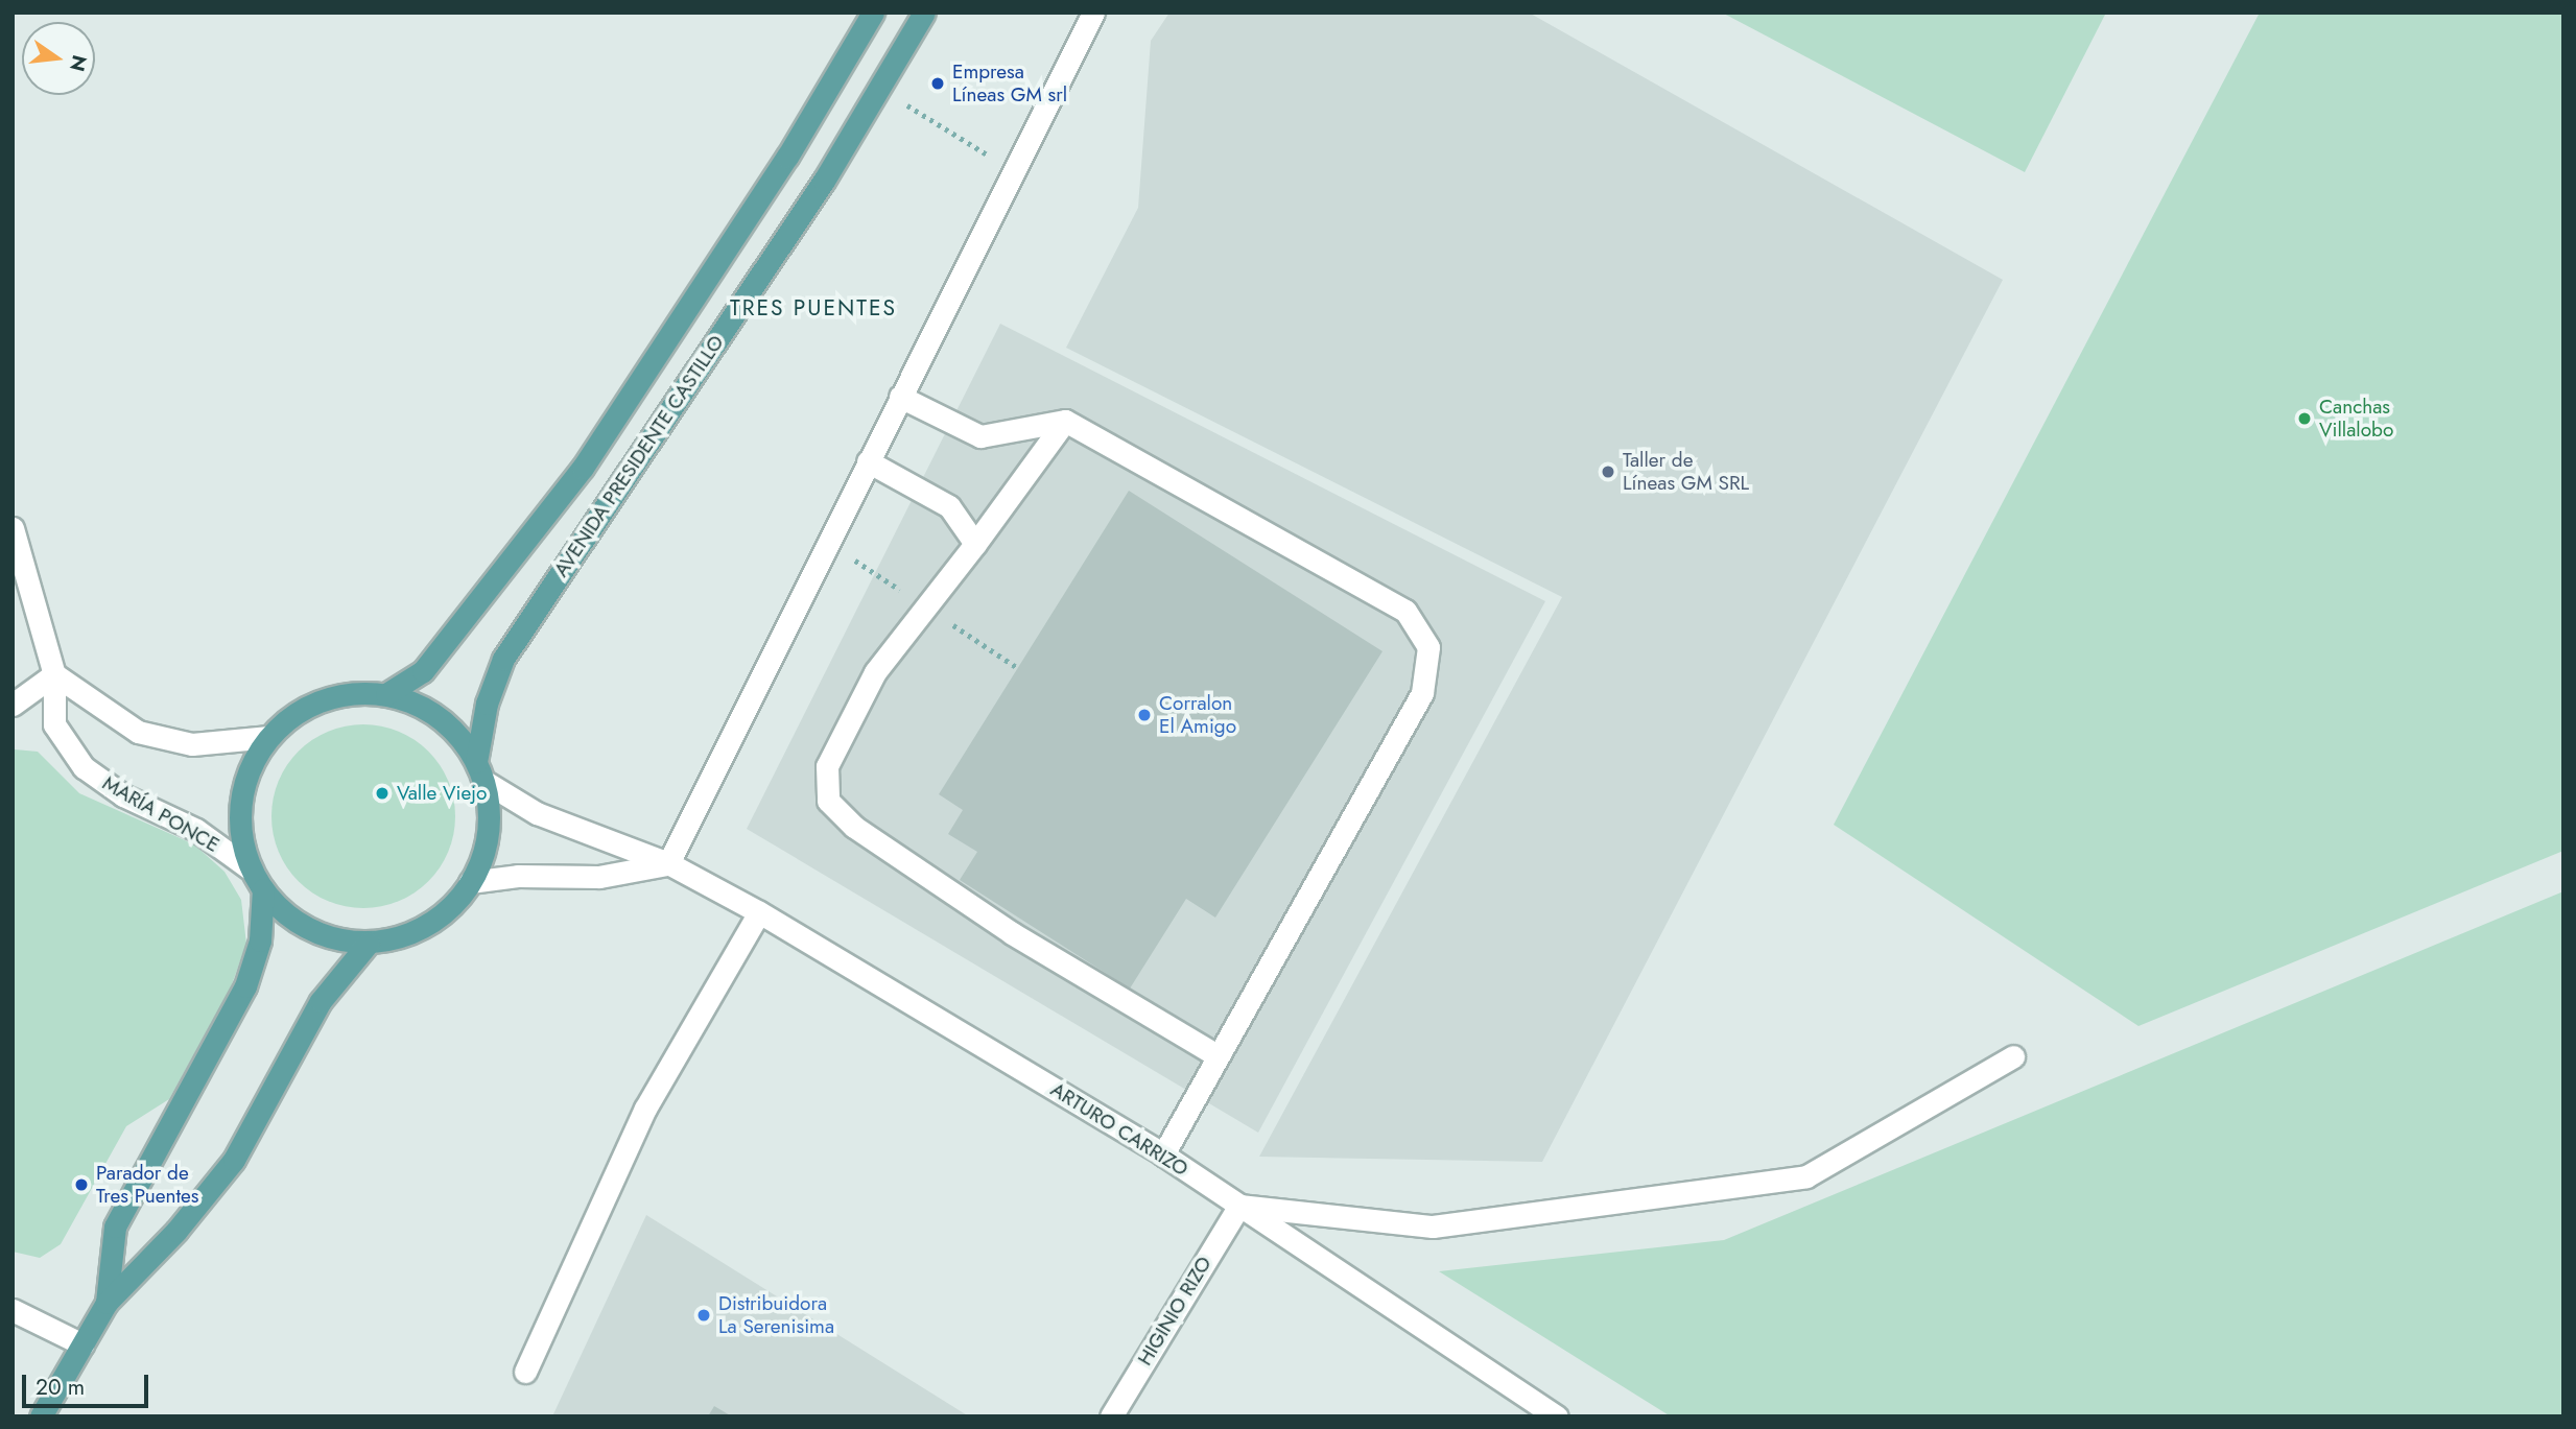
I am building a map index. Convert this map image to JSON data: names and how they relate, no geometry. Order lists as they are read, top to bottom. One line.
{"streets":{"main road":["AVENIDA PRESIDENTE CASTILLO"],"street":["MARÍA PONCE","ARTURO CARRIZO","HIGINIO RIZO"]},"crossings":[["AVENIDA PRESIDENTE CASTILLO","MARÍA PONCE"],["AVENIDA PRESIDENTE CASTILLO","ARTURO CARRIZO"],["MARÍA PONCE","ARTURO CARRIZO"],["ARTURO CARRIZO","HIGINIO RIZO"]],"districts":["TRES PUENTES"],"places":["Empresa Líneas GM srl","Canchas Villalobo","Taller de Líneas GM SRL","Corralon El Amigo","Valle Viejo","Parador de Tres Puentes","Distribuidora La Serenisima"],"scale_bar":"20 m","north":"right"}
